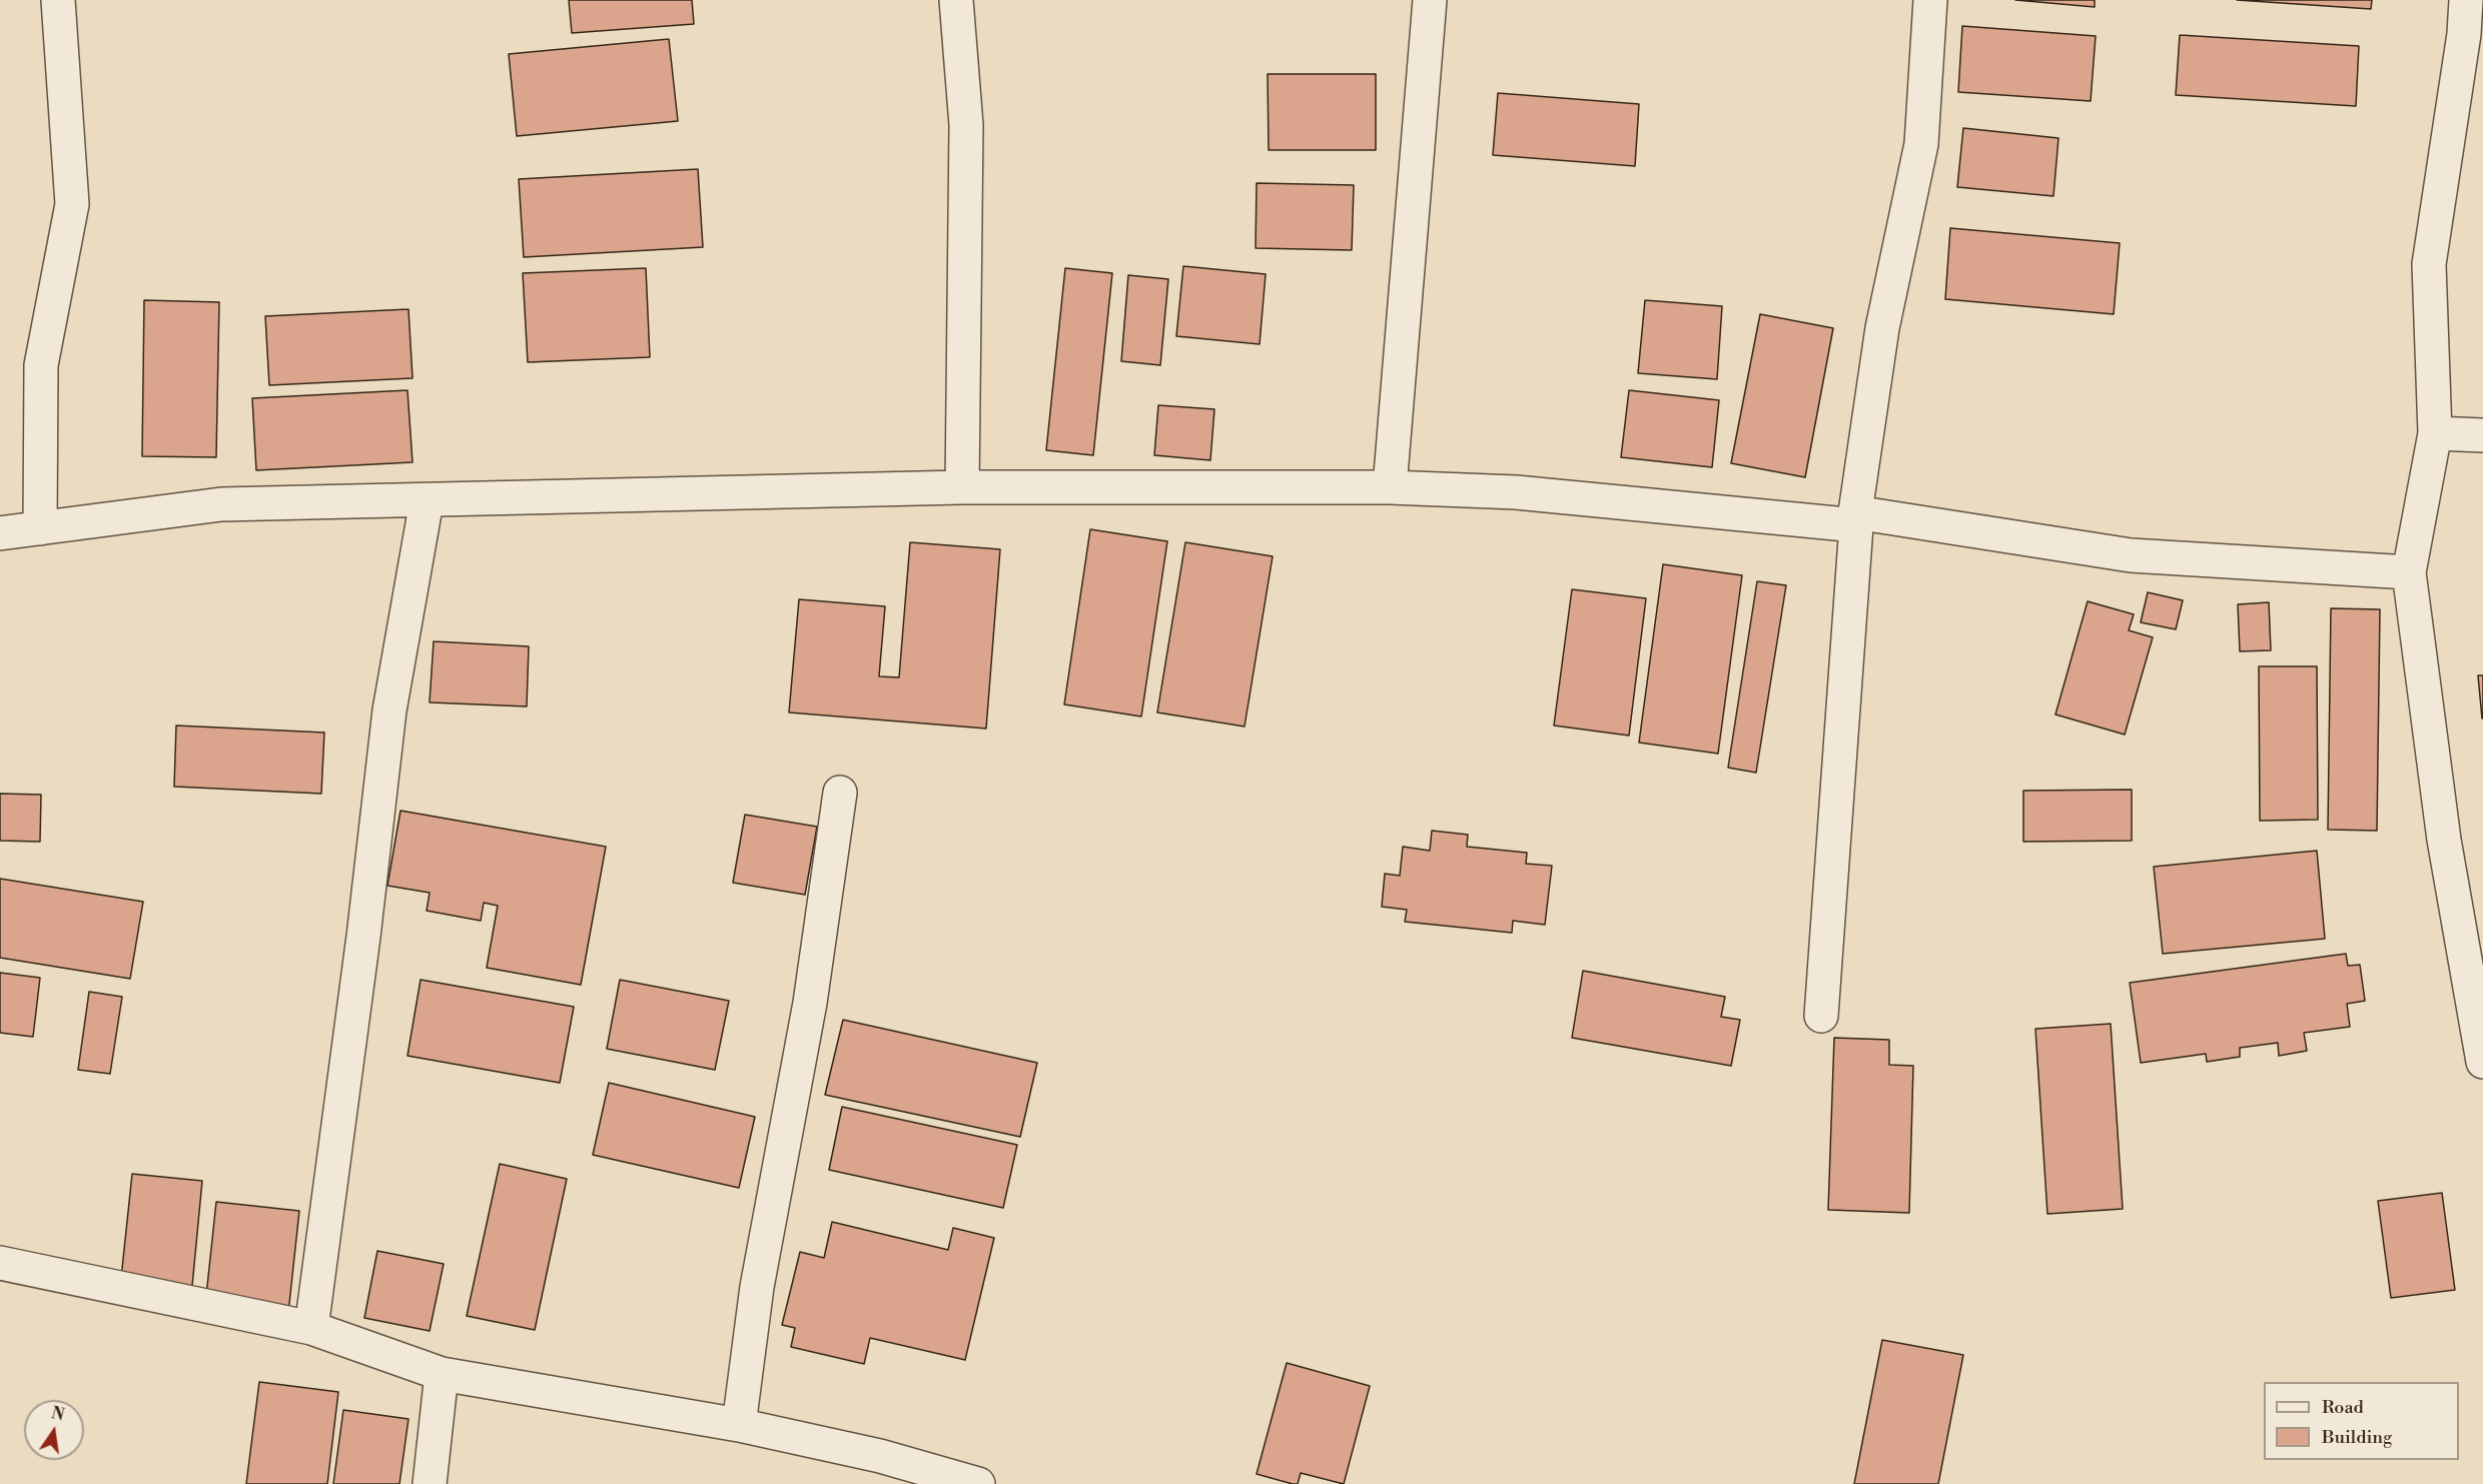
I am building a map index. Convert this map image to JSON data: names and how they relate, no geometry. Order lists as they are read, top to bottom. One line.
{"legend":["Road","Building"],"north":"top"}
